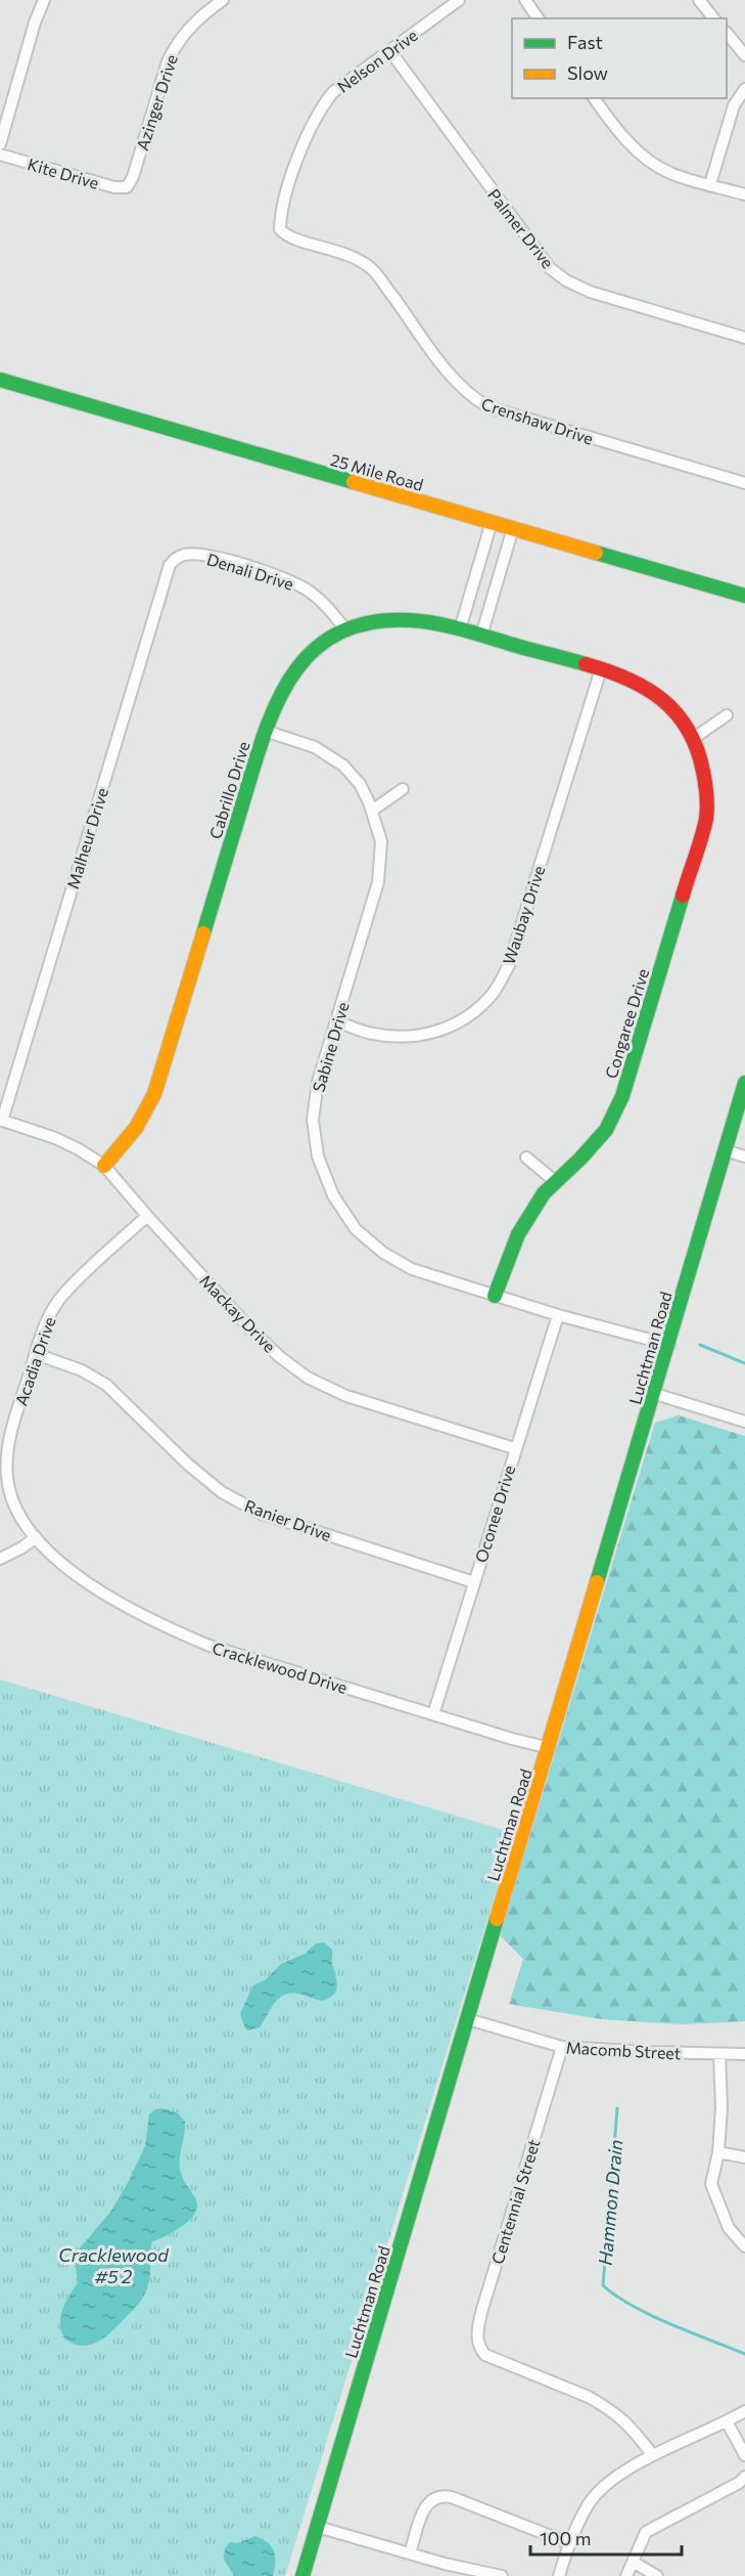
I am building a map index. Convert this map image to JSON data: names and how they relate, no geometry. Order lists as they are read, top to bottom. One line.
{"streets":{"street":["Nelson Drive","Azinger Drive","Kite Drive","Palmer Drive","Crenshaw Drive","25 Mile Road","Denali Drive","Cabrillo Drive","Malheur Drive","Waubay Drive","Congaree Drive","Sabine Drive","Mackay Drive","Luchtman Road","Acadia Drive","Oconee Drive","Ranier Drive","Cracklewood Drive","Macomb Street","Centennial Street"]},"crossings":[["Nelson Drive","Palmer Drive"],["Nelson Drive","Crenshaw Drive"],["Azinger Drive","Kite Drive"],["Denali Drive","Cabrillo Drive"],["Denali Drive","Malheur Drive"],["Cabrillo Drive","Waubay Drive"],["Cabrillo Drive","Congaree Drive"],["Cabrillo Drive","Sabine Drive"],["Cabrillo Drive","Mackay Drive"],["Malheur Drive","Mackay Drive"],["Waubay Drive","Sabine Drive"],["Congaree Drive","Sabine Drive"],["Sabine Drive","Luchtman Road"],["Sabine Drive","Oconee Drive"],["Mackay Drive","Acadia Drive"],["Mackay Drive","Oconee Drive"],["Luchtman Road","Cracklewood Drive"],["Luchtman Road","Macomb Street"],["Acadia Drive","Ranier Drive"],["Acadia Drive","Cracklewood Drive"],["Oconee Drive","Ranier Drive"],["Oconee Drive","Cracklewood Drive"],["Macomb Street","Centennial Street"]],"water":["Hammon Drain","Cracklewood #5 2"],"legend":["Fast","Slow"],"scale_bar":"100 m"}
